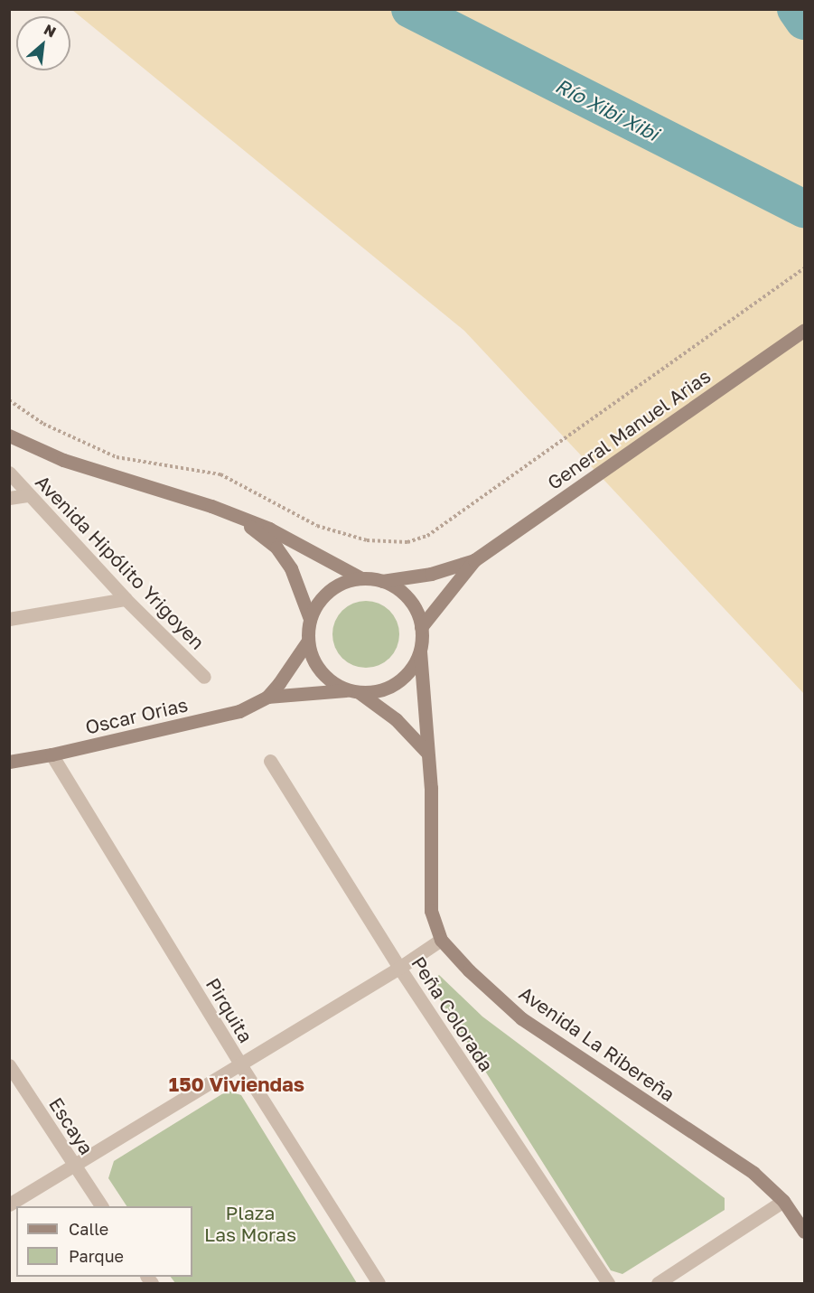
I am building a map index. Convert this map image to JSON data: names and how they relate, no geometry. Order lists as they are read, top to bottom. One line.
{"streets":{"main road":["General Manuel Arias","Oscar Orias","Avenida La Ribereña"],"street":["Avenida Hipólito Yrigoyen","Pirquita","Peña Colorada","Escaya"]},"crossings":[["General Manuel Arias","Oscar Orias"],["General Manuel Arias","Avenida La Ribereña"],["Oscar Orias","Pirquita"],["Oscar Orias","Avenida La Ribereña"]],"districts":["150 Viviendas"],"water":["Río Xibi Xibi"],"parks":["Plaza Las Moras"],"legend":["Calle","Parque"],"north":"top right"}
